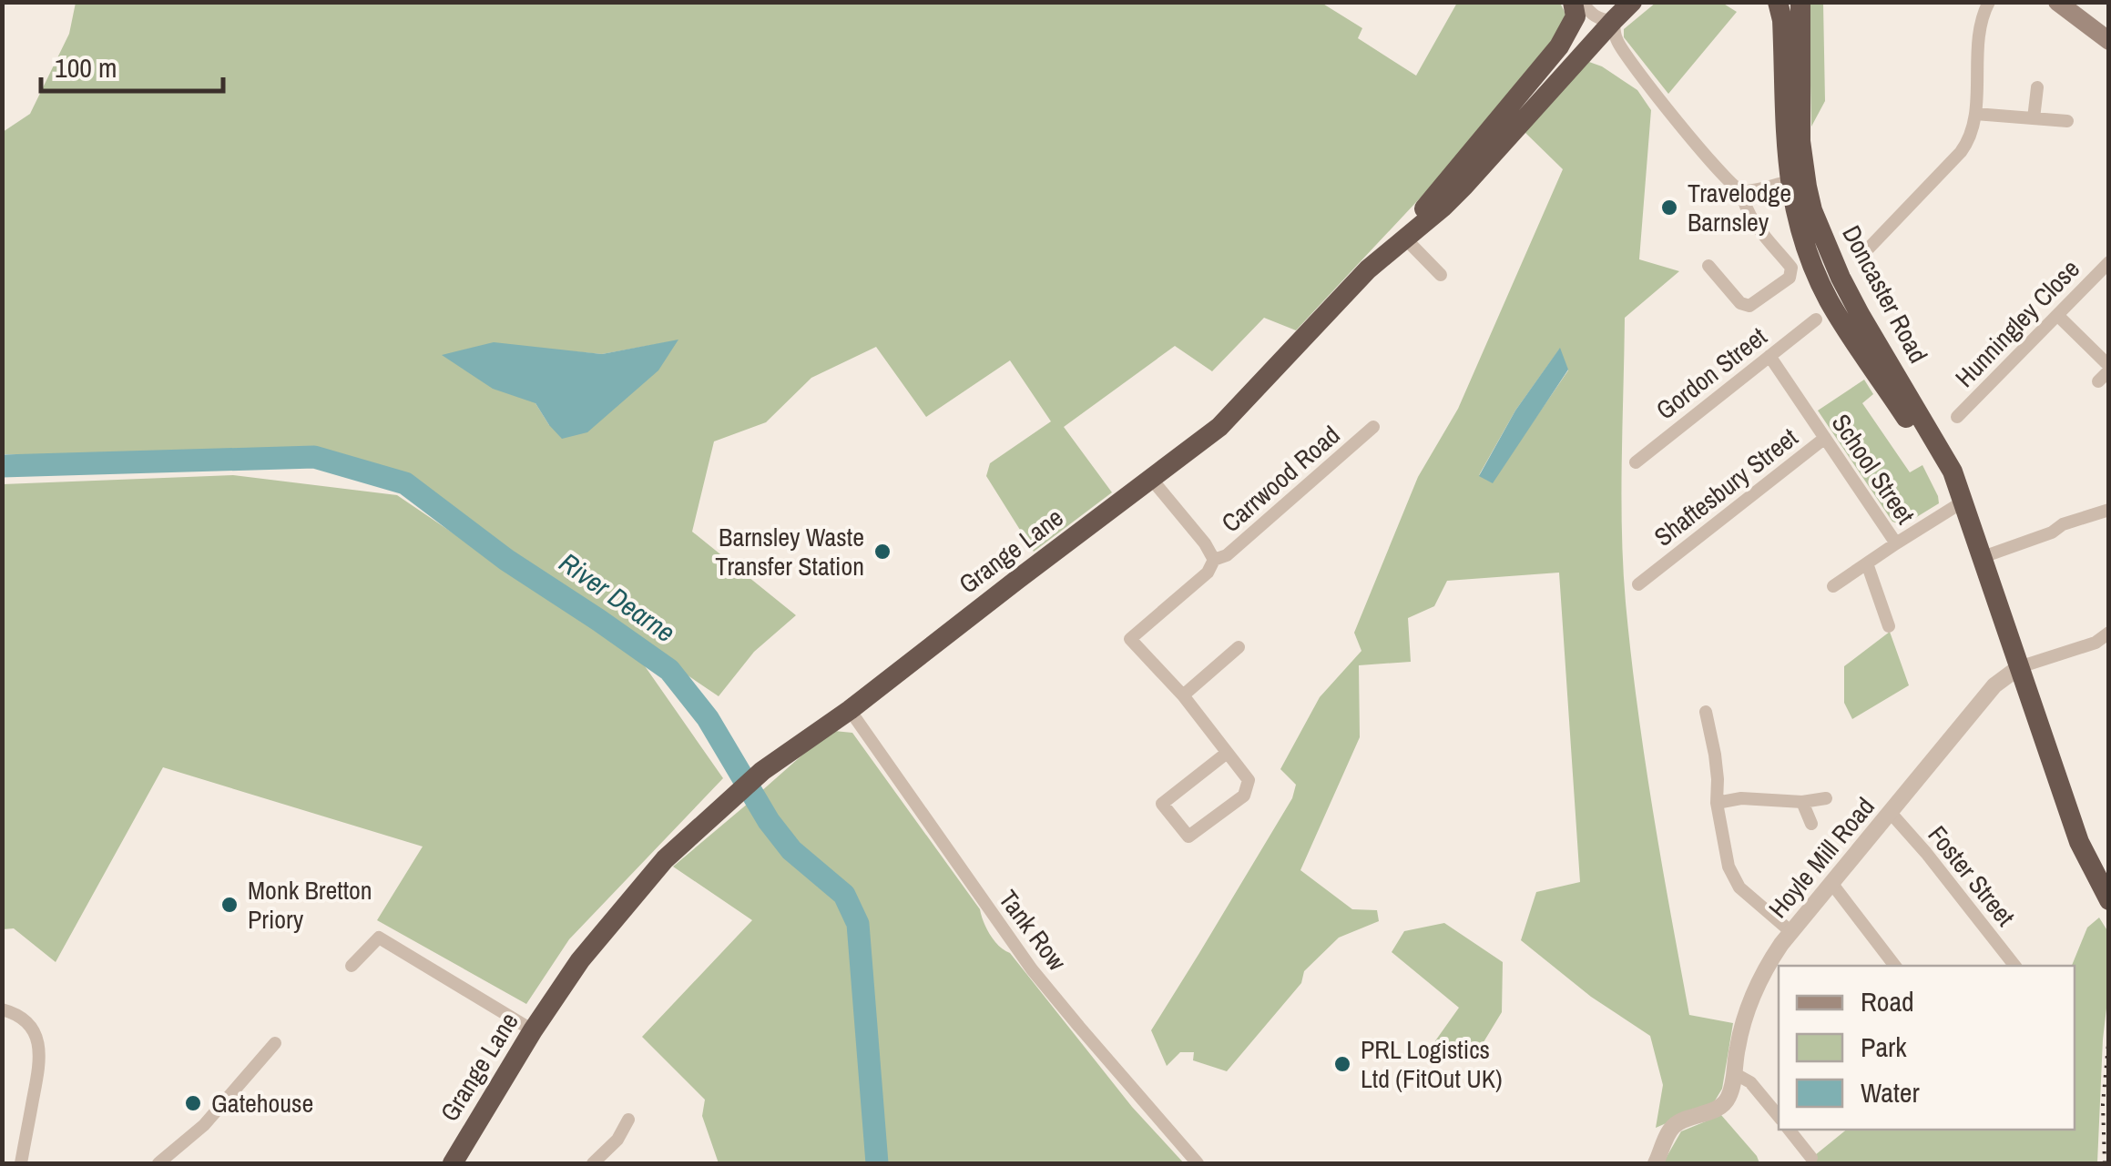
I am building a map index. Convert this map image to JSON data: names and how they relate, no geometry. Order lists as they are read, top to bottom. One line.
{"streets":{"highway":["Doncaster Road","Grange Lane"],"street":["Hunningley Close","Gordon Street","School Street","Carrwood Road","Shaftesbury Street","Hoyle Mill Road","Foster Street","Tank Row"]},"crossings":[["Doncaster Road","School Street"],["Doncaster Road","Hoyle Mill Road"],["Gordon Street","School Street"],["School Street","Shaftesbury Street"],["Carrwood Road","Grange Lane"],["Grange Lane","Tank Row"],["Hoyle Mill Road","Foster Street"]],"water":["River Dearne"],"places":["Travelodge Barnsley","Barnsley Waste Transfer Station","Monk Bretton Priory","PRL Logistics Ltd (FitOut UK)","Gatehouse"],"legend":["Road","Park","Water"],"scale_bar":"100 m"}
